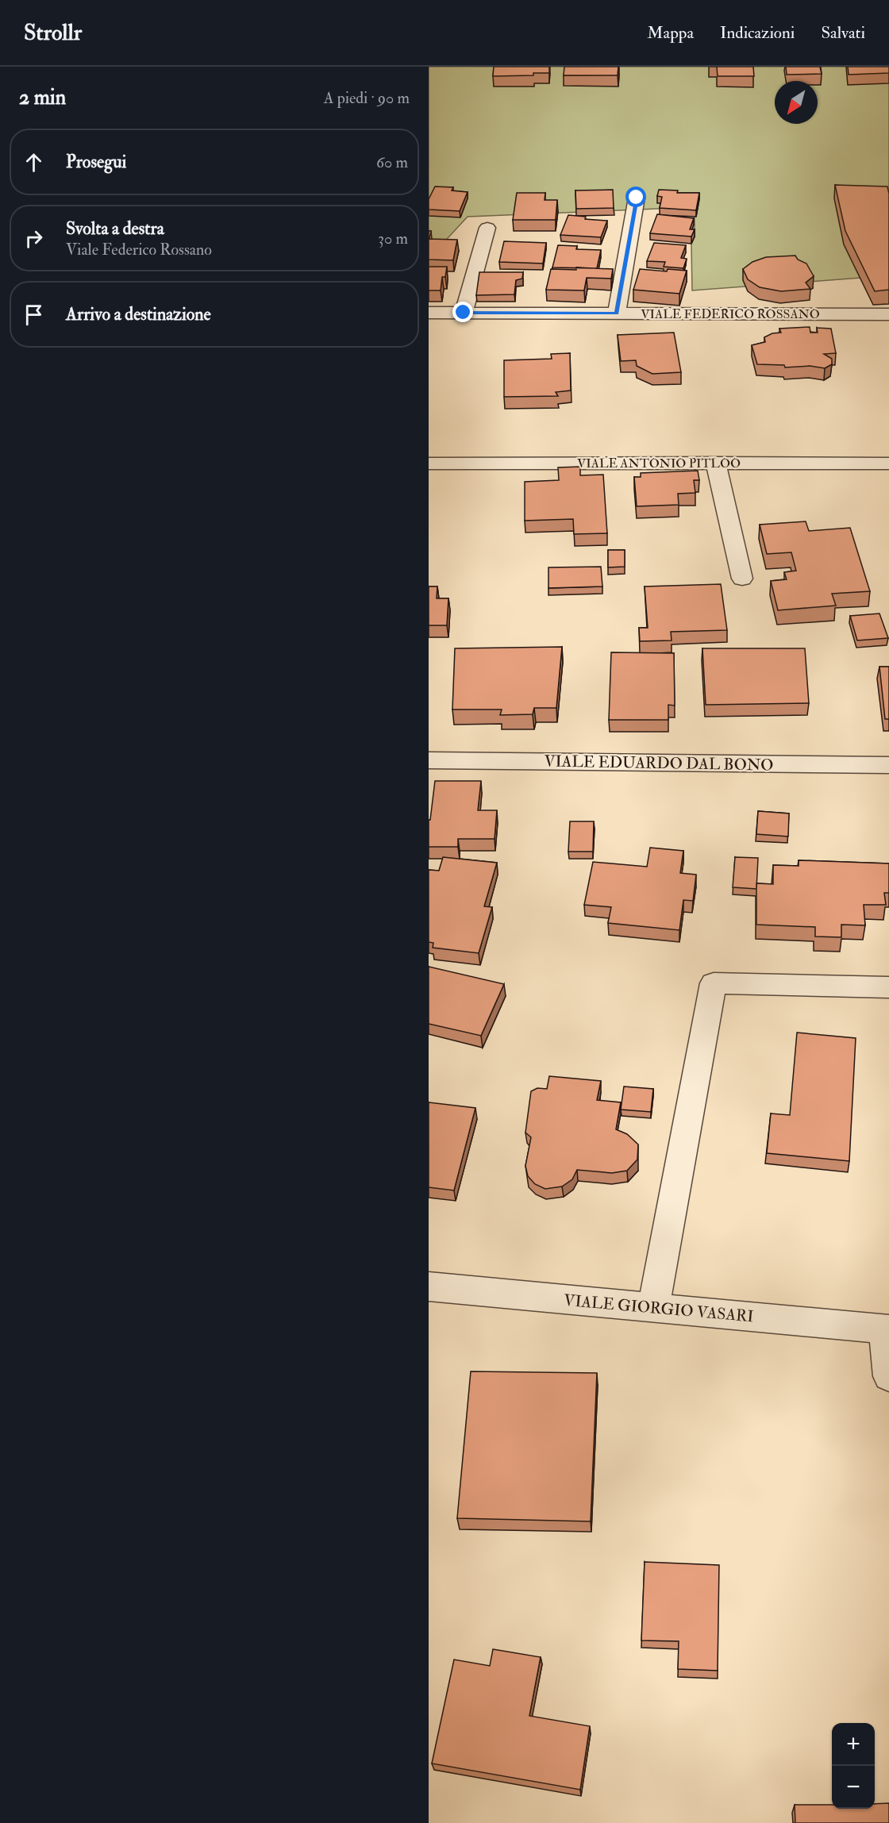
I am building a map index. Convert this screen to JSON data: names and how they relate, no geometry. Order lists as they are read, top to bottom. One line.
{"streets":{"street":["VIALE FEDERICO ROSSANO","VIALE ANTONIO PITLOO","VIALE EDUARDO DAL BONO","VIALE GIORGIO VASARI"]},"north":"bottom left","page":{"header":"Strollr","nav":["Mappa","Indicazioni","Salvati"],"heading":["2 min","A piedi · 90 m"],"list":[["Prosegui","60 m"],["Svolta a destra","Viale Federico Rossano","30 m"],"Arrivo a destinazione"],"map_buttons":["+","−"]}}
